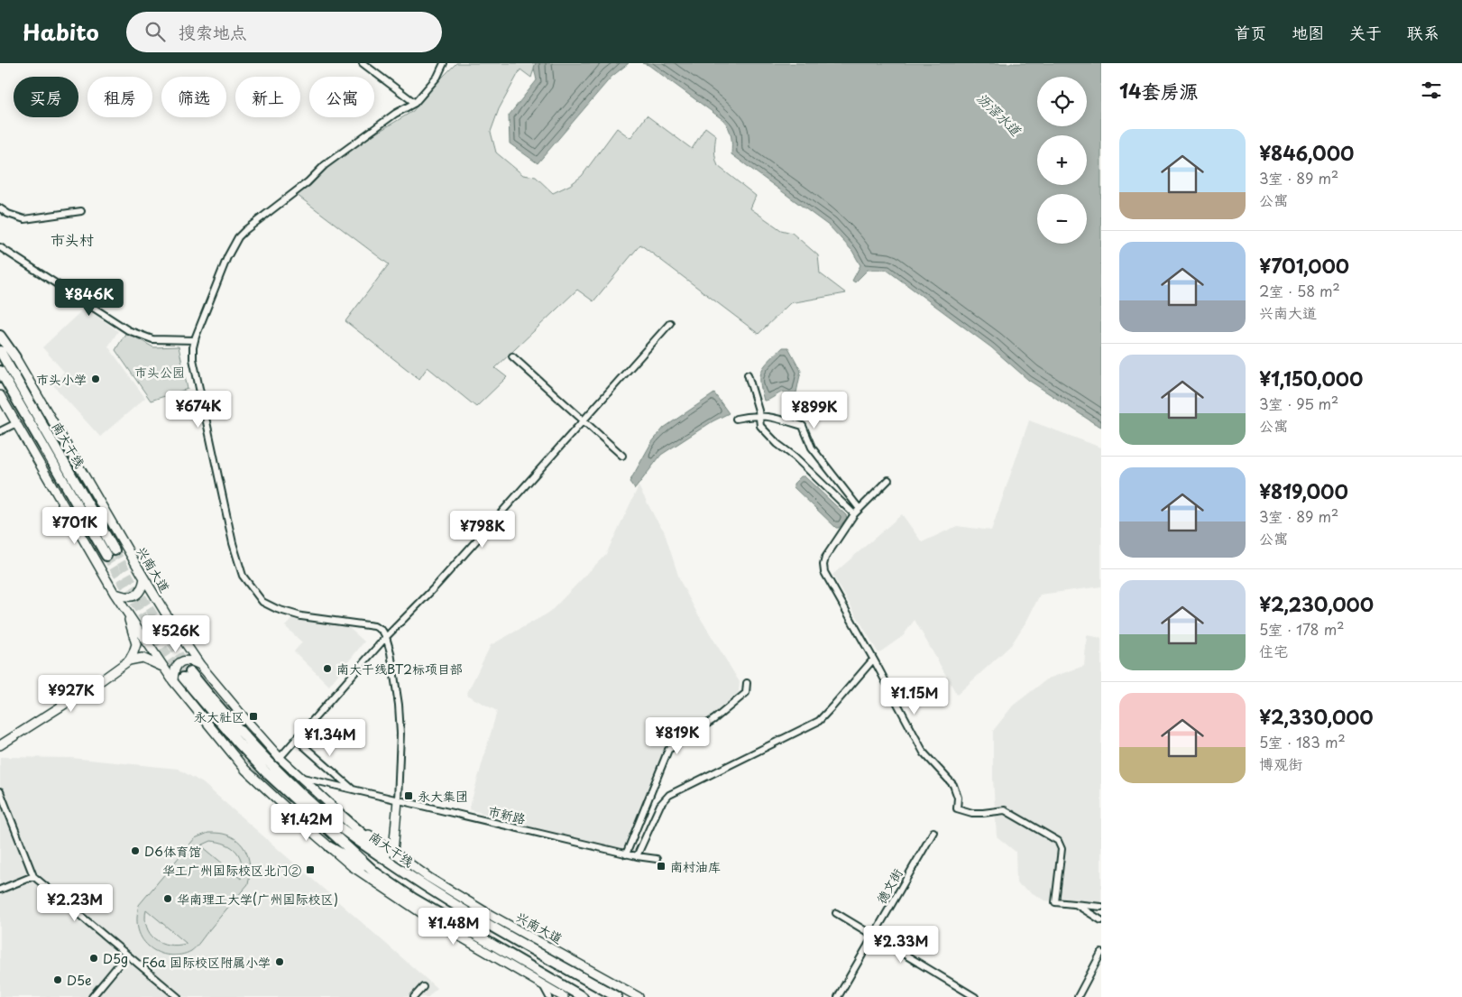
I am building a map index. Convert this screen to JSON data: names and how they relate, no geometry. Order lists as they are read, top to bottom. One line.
{"streets":{"highway":["南大干线"],"main road":["兴南大道"],"street":["市新路","德文街"]},"crossings":[["兴南大道","市新路"]],"districts":["市头村"],"water":["沥滘水道"],"parks":["市头公园"],"places":{"other":["市头小学","南大干线BT2标项目部","D6体育馆","华南理工大学(广州国际校区)","D5g","F6a 国际校区附属小学","D5e"],"transit":["永大社区","永大集团","南村油库","华工广州国际校区北门②"]},"page":{"header":"Habito","search":"搜索地点","nav":["首页","地图","关于","联系"],"heading":"14套房源","map_buttons":["+","−"],"chip":["买房","租房","筛选","新上","公寓"],"list":[{"name":"¥846,000","note":"3室 · 89 m² · 公寓"},{"name":"¥701,000","note":"2室 · 58 m² · 兴南大道"},{"name":"¥1,150,000","note":"3室 · 95 m² · 公寓"},{"name":"¥819,000","note":"3室 · 89 m² · 公寓"},{"name":"¥2,230,000","note":"5室 · 178 m² · 住宅"},{"name":"¥2,330,000","note":"5室 · 183 m² · 博观街"}],"price":["¥846K","¥674K","¥899K","¥701K","¥798K","¥526K","¥927K","¥1.15M","¥819K","¥1.34M","¥1.42M","¥2.23M","¥1.48M","¥2.33M"]}}
